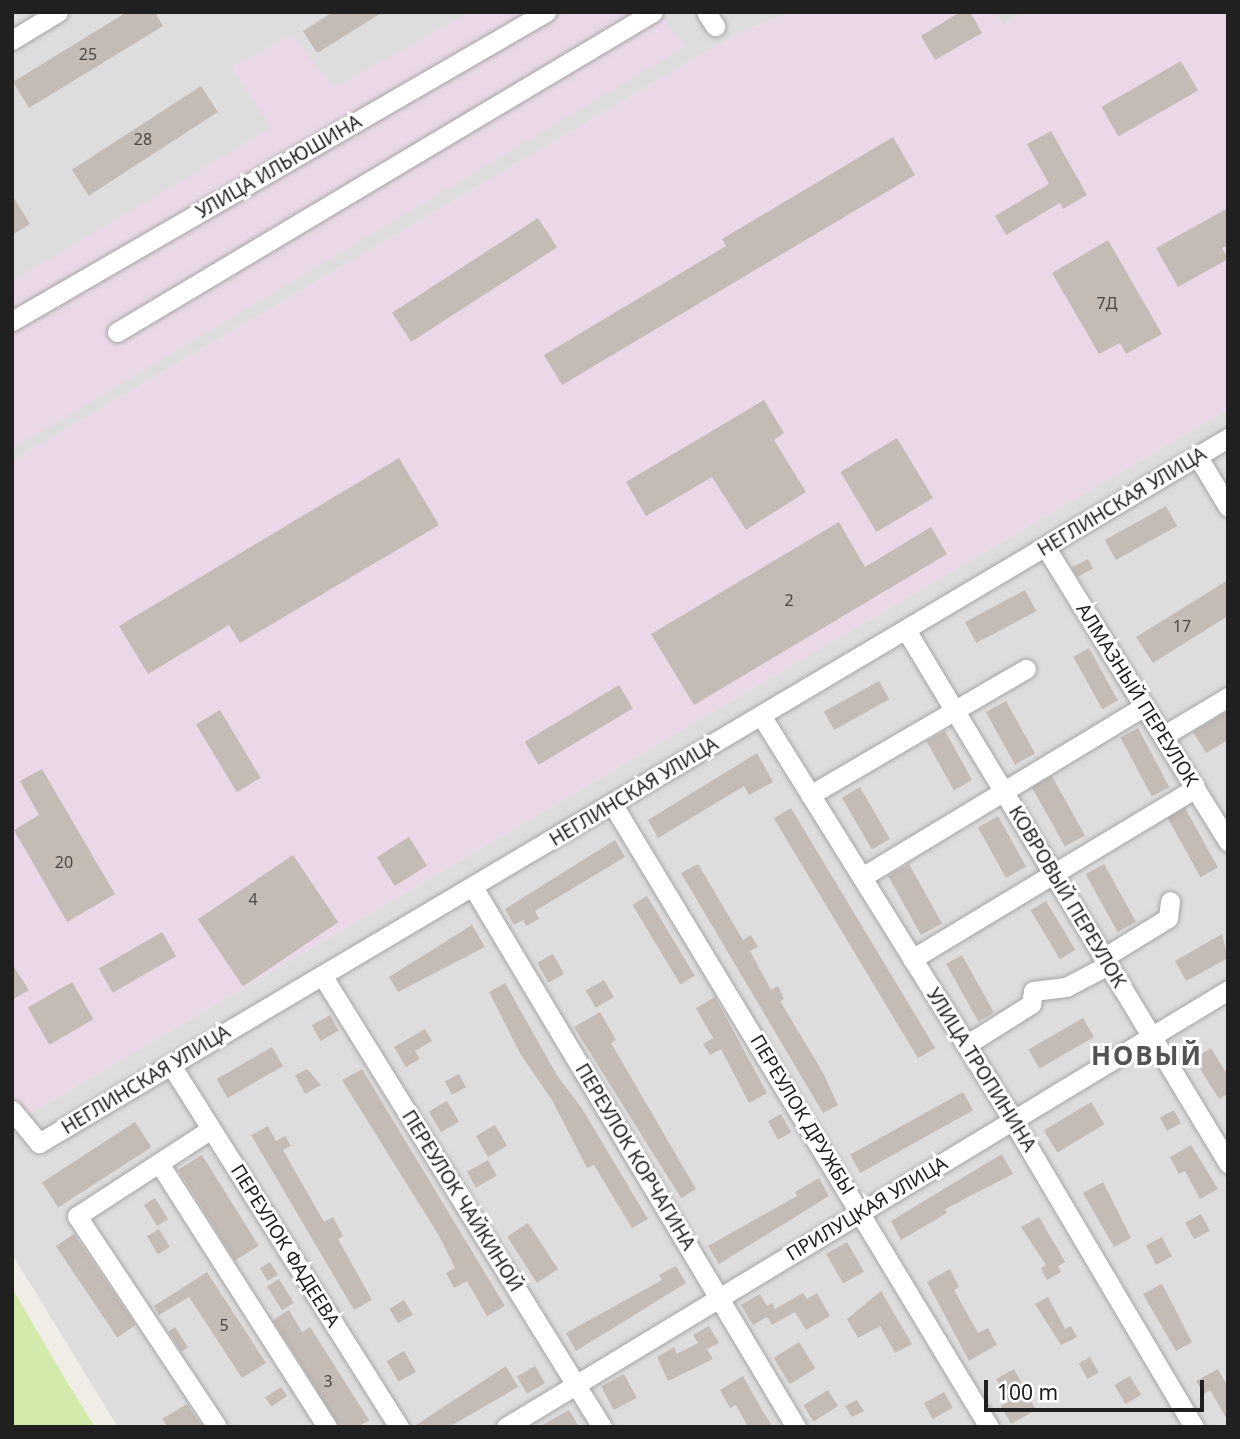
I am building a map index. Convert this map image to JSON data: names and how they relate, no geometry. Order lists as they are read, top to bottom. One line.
{"streets":{"street":["УЛИЦА ИЛЬЮШИНА","НЕГЛИНСКАЯ УЛИЦА","АЛМАЗНЫЙ ПЕРЕУЛОК","КОВРОВЫЙ ПЕРЕУЛОК","УЛИЦА ТРОПИНИНА","ПЕРЕУЛОК ДРУЖБЫ","ПЕРЕУЛОК КОРЧАГИНА","ПЕРЕУЛОК ЧАЙКИНОЙ","ПРИЛУЦКАЯ УЛИЦА","ПЕРЕУЛОК ФАДЕЕВА"]},"crossings":[["НЕГЛИНСКАЯ УЛИЦА","АЛМАЗНЫЙ ПЕРЕУЛОК"],["НЕГЛИНСКАЯ УЛИЦА","КОВРОВЫЙ ПЕРЕУЛОК"],["НЕГЛИНСКАЯ УЛИЦА","УЛИЦА ТРОПИНИНА"],["НЕГЛИНСКАЯ УЛИЦА","ПЕРЕУЛОК ДРУЖБЫ"],["НЕГЛИНСКАЯ УЛИЦА","ПЕРЕУЛОК КОРЧАГИНА"],["НЕГЛИНСКАЯ УЛИЦА","ПЕРЕУЛОК ЧАЙКИНОЙ"],["НЕГЛИНСКАЯ УЛИЦА","ПЕРЕУЛОК ФАДЕЕВА"],["КОВРОВЫЙ ПЕРЕУЛОК","ПРИЛУЦКАЯ УЛИЦА"],["УЛИЦА ТРОПИНИНА","ПРИЛУЦКАЯ УЛИЦА"],["ПЕРЕУЛОК ДРУЖБЫ","ПРИЛУЦКАЯ УЛИЦА"],["ПЕРЕУЛОК КОРЧАГИНА","ПРИЛУЦКАЯ УЛИЦА"],["ПЕРЕУЛОК ЧАЙКИНОЙ","ПРИЛУЦКАЯ УЛИЦА"]],"districts":["НОВЫЙ"],"house_numbers":["25","28","7Д","2","17","20","4","5","3"],"scale_bar":"100 m"}
